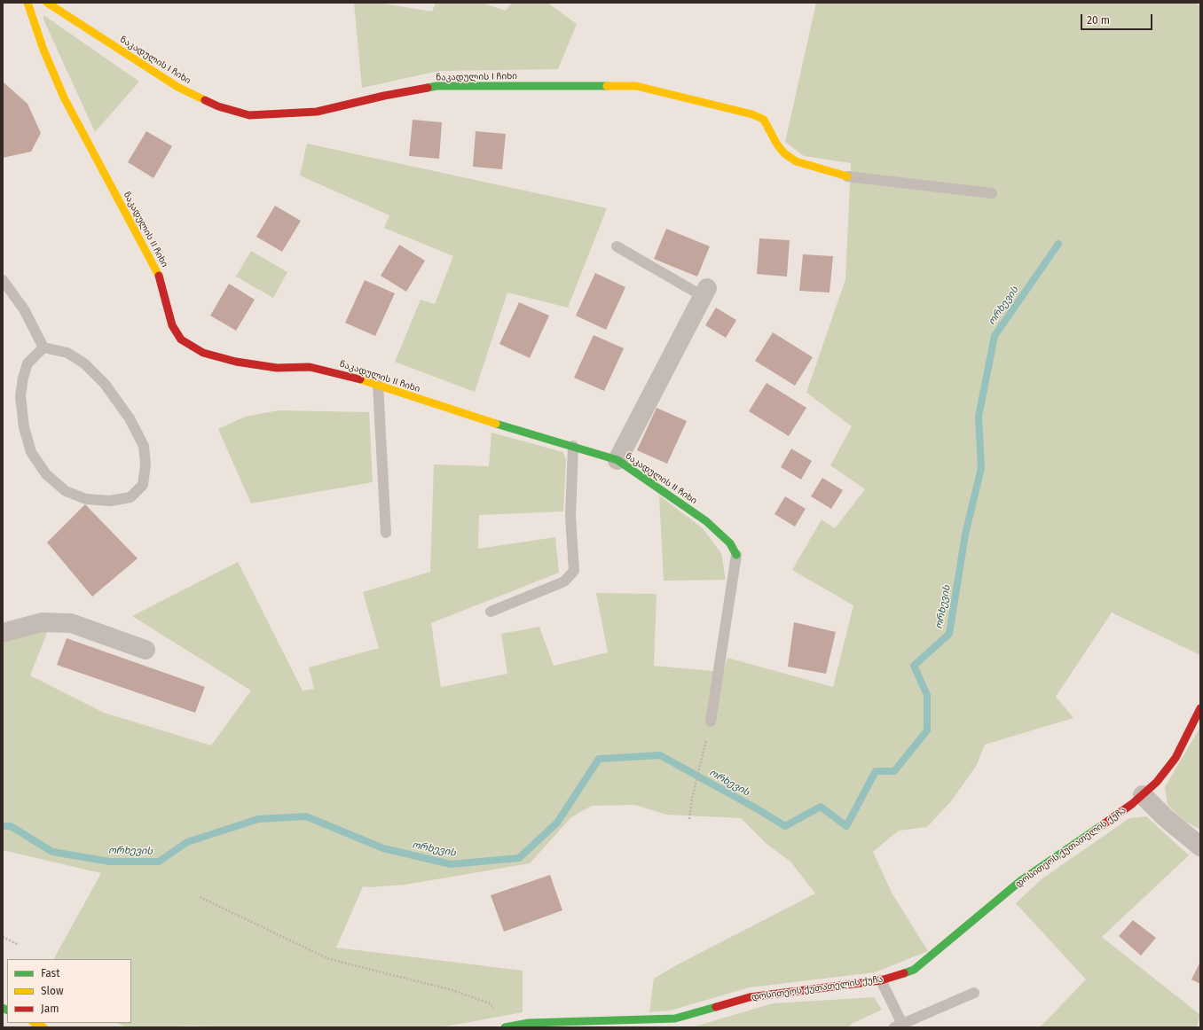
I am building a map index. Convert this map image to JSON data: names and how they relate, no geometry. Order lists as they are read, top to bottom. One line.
{"streets":{"street":["ნაკადულის I ჩიხი","ნაკადულის II ჩიხი","დოსითეოს ქუთათელის ქუჩა"]},"water":["ორხევის"],"legend":["Fast","Slow","Jam"],"scale_bar":"20 m"}
